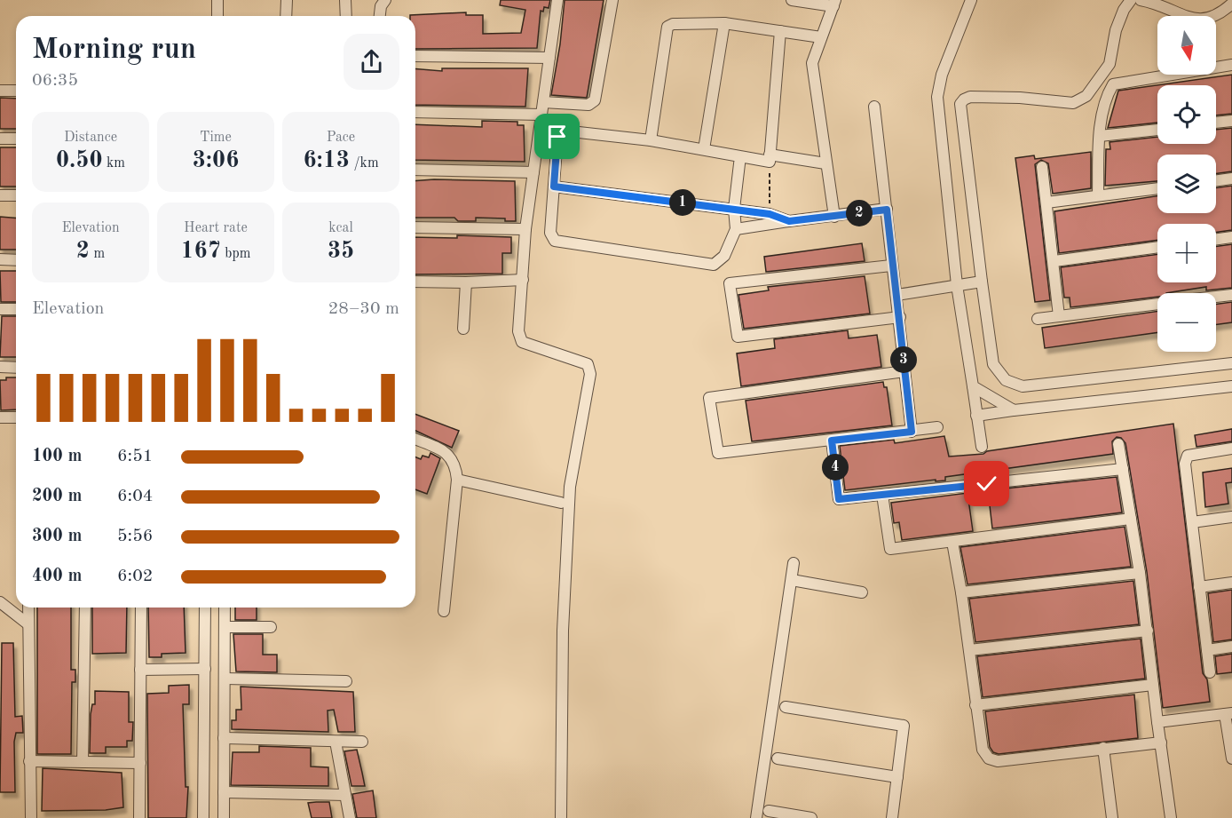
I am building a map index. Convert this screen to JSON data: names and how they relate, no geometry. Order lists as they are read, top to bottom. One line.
{"north":"bottom","page":{"map_buttons":["+","−"],"heading":["Morning run","06:35"],"stats":[["Distance","0.50 km"],["Time","3:06"],["Pace","6:13 /km"],["Elevation","2 m"],["Heart rate","167 bpm"],["kcal","35"]],"pins":["1","2","3","4"],"chart":["Elevation","28–30 m"],"list":[{"name":"100 m","note":"6:51"},{"name":"200 m","note":"6:04"},{"name":"300 m","note":"5:56"},{"name":"400 m","note":"6:02"}]}}
